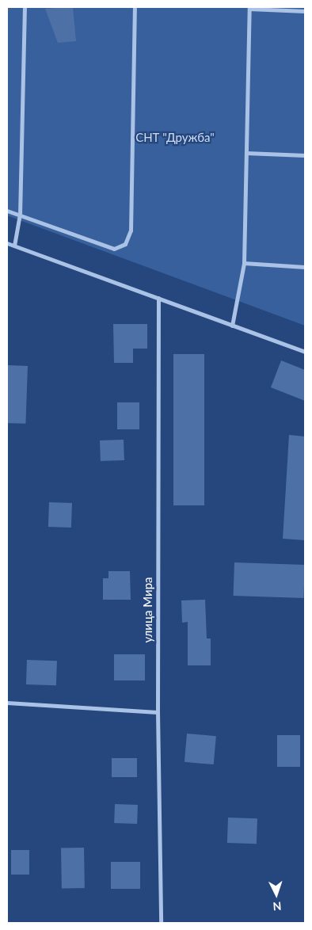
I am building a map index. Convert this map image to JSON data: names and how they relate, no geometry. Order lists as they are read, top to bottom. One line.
{"streets":{"street":["улица Мира"]},"parks":["СНТ \"Дружба\""],"north":"bottom"}
